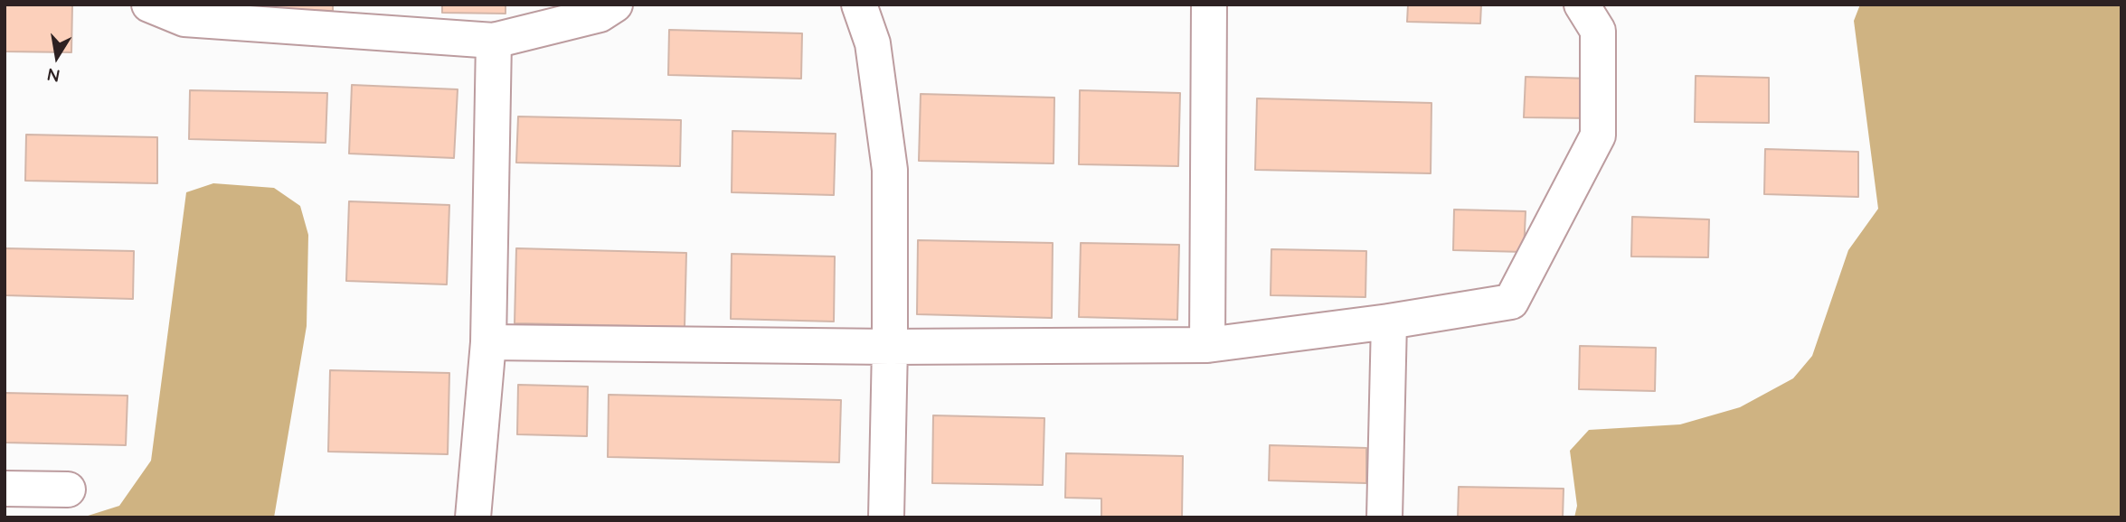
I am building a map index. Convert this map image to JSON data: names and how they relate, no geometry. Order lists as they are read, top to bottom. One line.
{"north":"bottom"}
